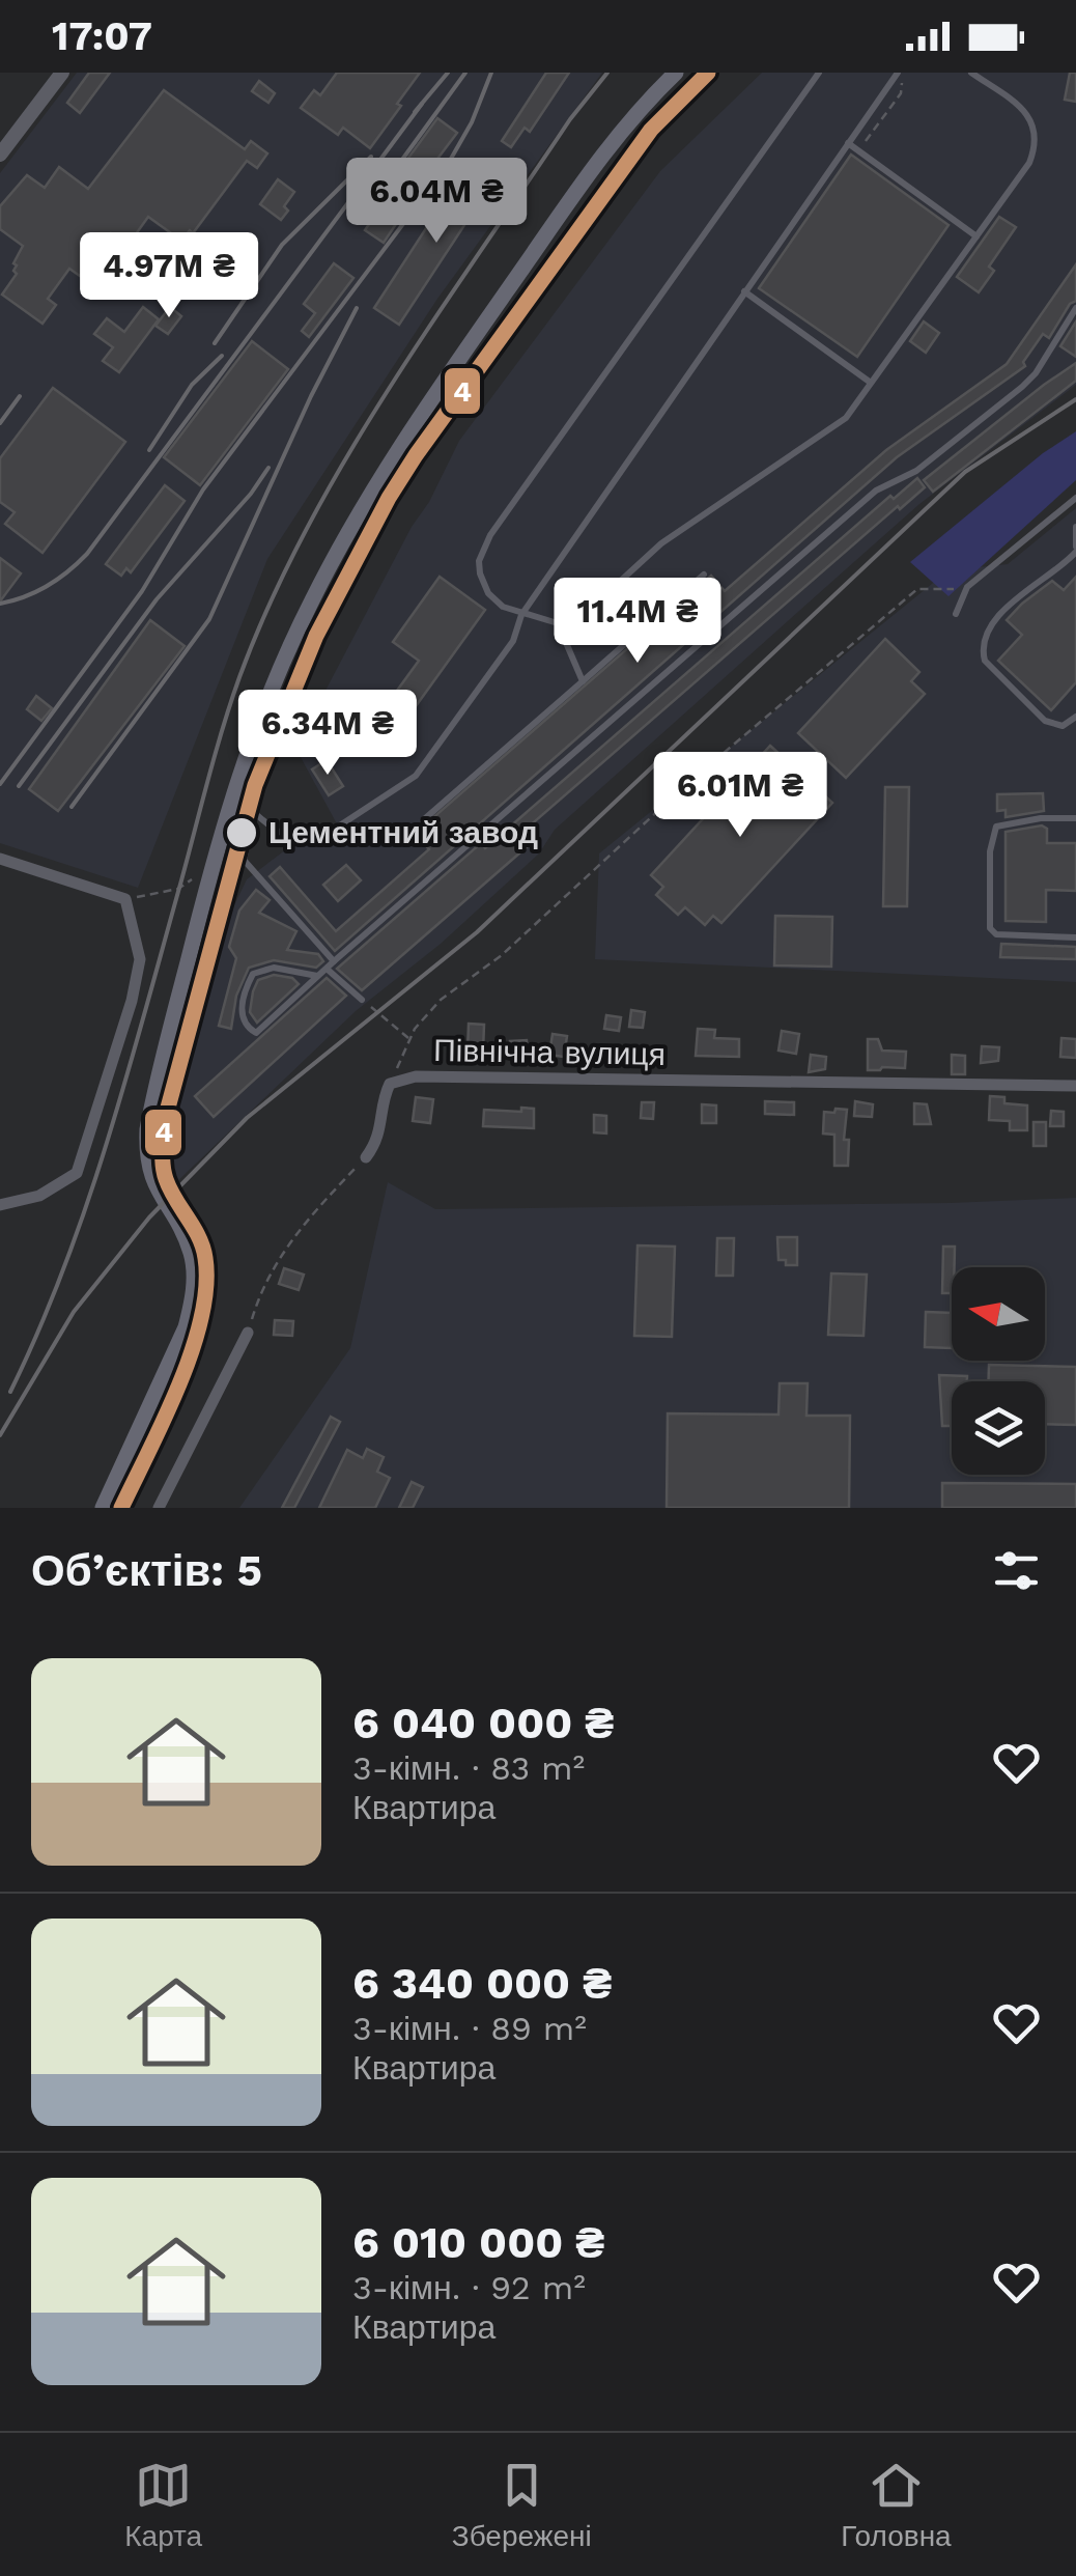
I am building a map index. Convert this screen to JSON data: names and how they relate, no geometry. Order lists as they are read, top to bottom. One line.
{"streets":{"street":["Північна вулиця"]},"places":["Цементний завод"],"lines":["transit line 4"],"north":"left","page":{"status":"17:07","price":["6.04M ₴","4.97M ₴","11.4M ₴","6.34M ₴","6.01M ₴"],"heading":"Об’єктів: 5","list":[{"name":"6 040 000 ₴","note":"3-кімн. · 83 m² · Квартира"},{"name":"6 340 000 ₴","note":"3-кімн. · 89 m² · Квартира"},{"name":"6 010 000 ₴","note":"3-кімн. · 92 m² · Квартира"}],"tabs":["Карта","Збережені","Головна"]}}
